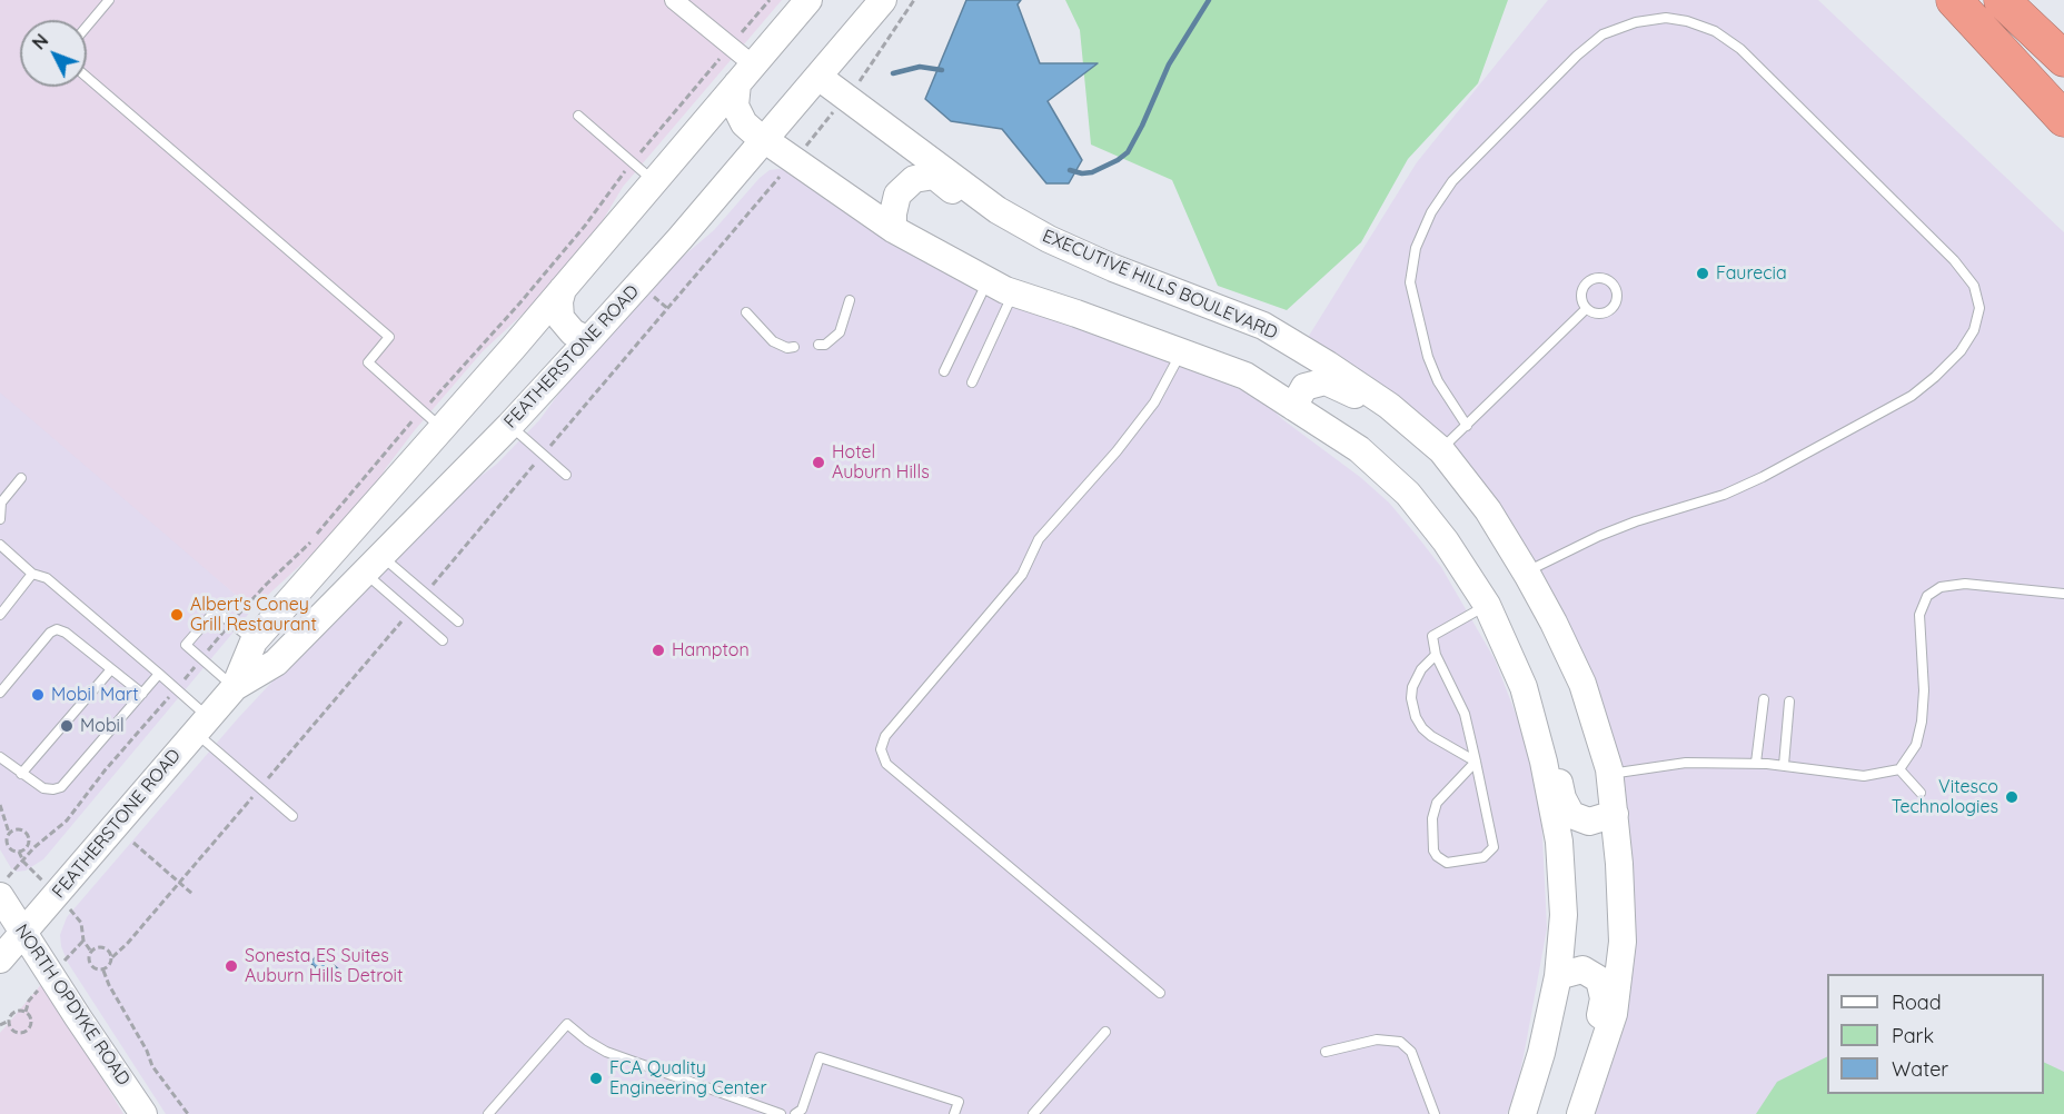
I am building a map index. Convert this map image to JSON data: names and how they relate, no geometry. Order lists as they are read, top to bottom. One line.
{"streets":{"street":["EXECUTIVE HILLS BOULEVARD","FEATHERSTONE ROAD","NORTH OPDYKE ROAD"]},"crossings":[["EXECUTIVE HILLS BOULEVARD","FEATHERSTONE ROAD"],["FEATHERSTONE ROAD","NORTH OPDYKE ROAD"]],"places":["Faurecia","Hotel Auburn Hills","Albert's Coney Grill Restaurant","Hampton","Mobil Mart","Mobil","Vitesco Technologies","Sonesta ES Suites Auburn Hills Detroit","FCA Quality Engineering Center"],"legend":["Road","Park","Water"],"north":"top left"}
